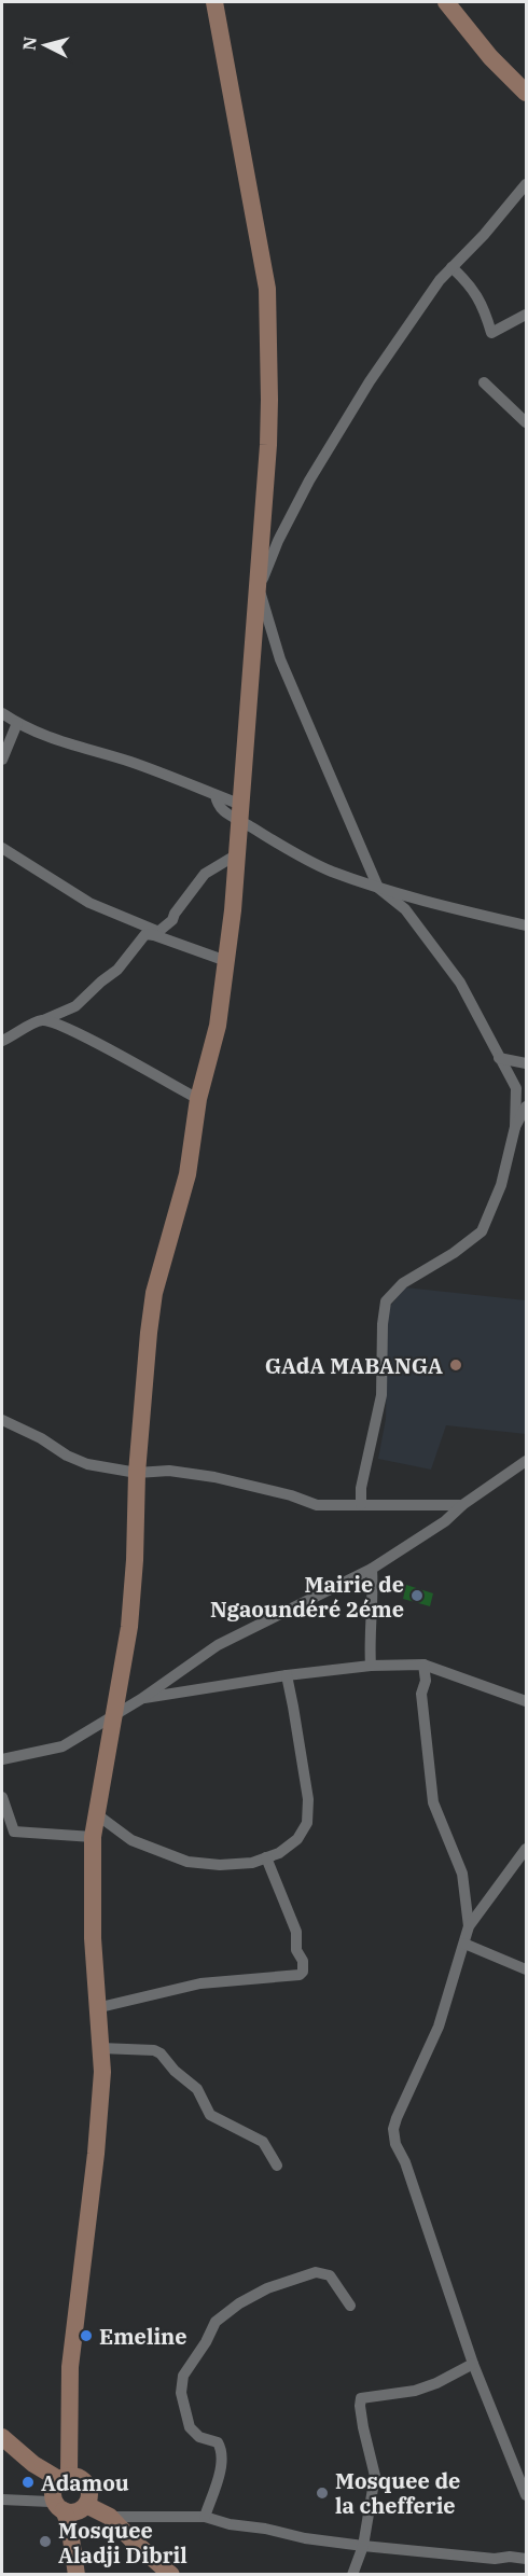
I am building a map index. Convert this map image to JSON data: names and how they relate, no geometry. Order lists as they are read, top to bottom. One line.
{"places":["GAdA MABANGA","Mairie de Ngaoundéré 2éme","Emeline","Adamou","Mosquee de la chefferie","Mosquee Aladji Dibril"],"north":"left"}
